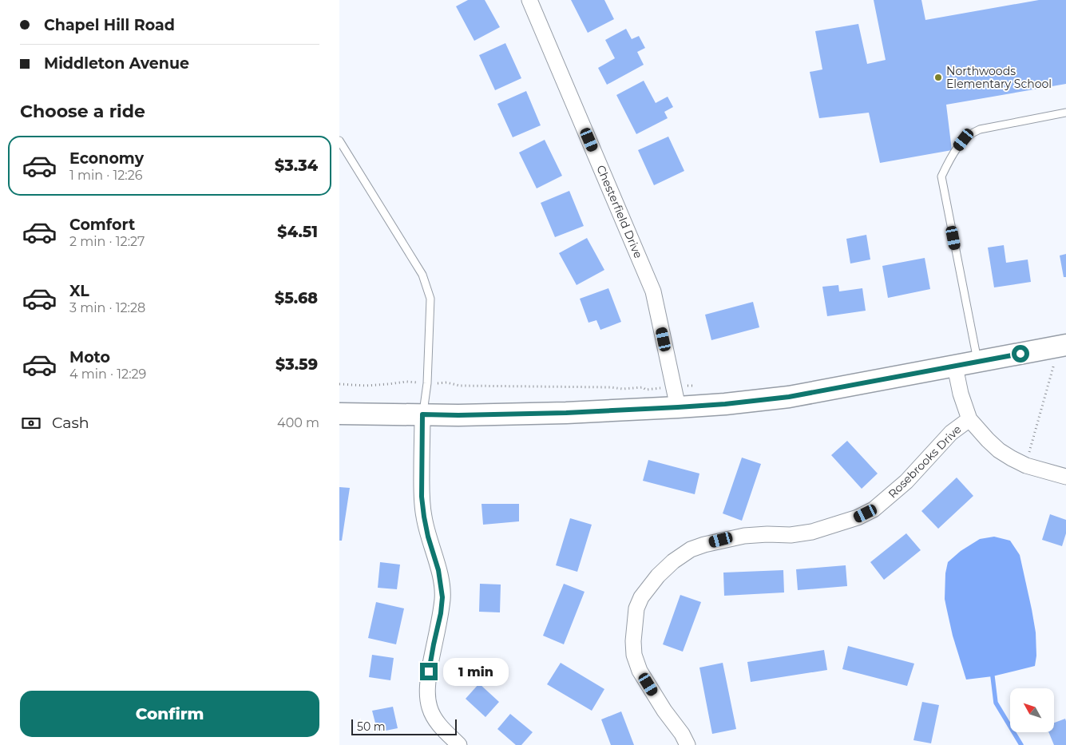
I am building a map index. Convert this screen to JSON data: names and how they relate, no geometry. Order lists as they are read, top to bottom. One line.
{"streets":{"street":["Chesterfield Drive","Rosebrooks Drive"]},"places":["Northwoods Elementary School"],"scale_bar":"50 m","north":"top left","page":{"banner":["Chapel Hill Road","Middleton Avenue"],"heading":"Choose a ride","list":[{"name":"Economy","note":"1 min · 12:26","value":"$3.34"},{"name":"Comfort","note":"2 min · 12:27","value":"$4.51"},{"name":"XL","note":"3 min · 12:28","value":"$5.68"},{"name":"Moto","note":"4 min · 12:29","value":"$3.59"}],"pay":["Cash","400 m"],"bubble":"1 min","buttons":"Confirm","scale":"50 m"}}
